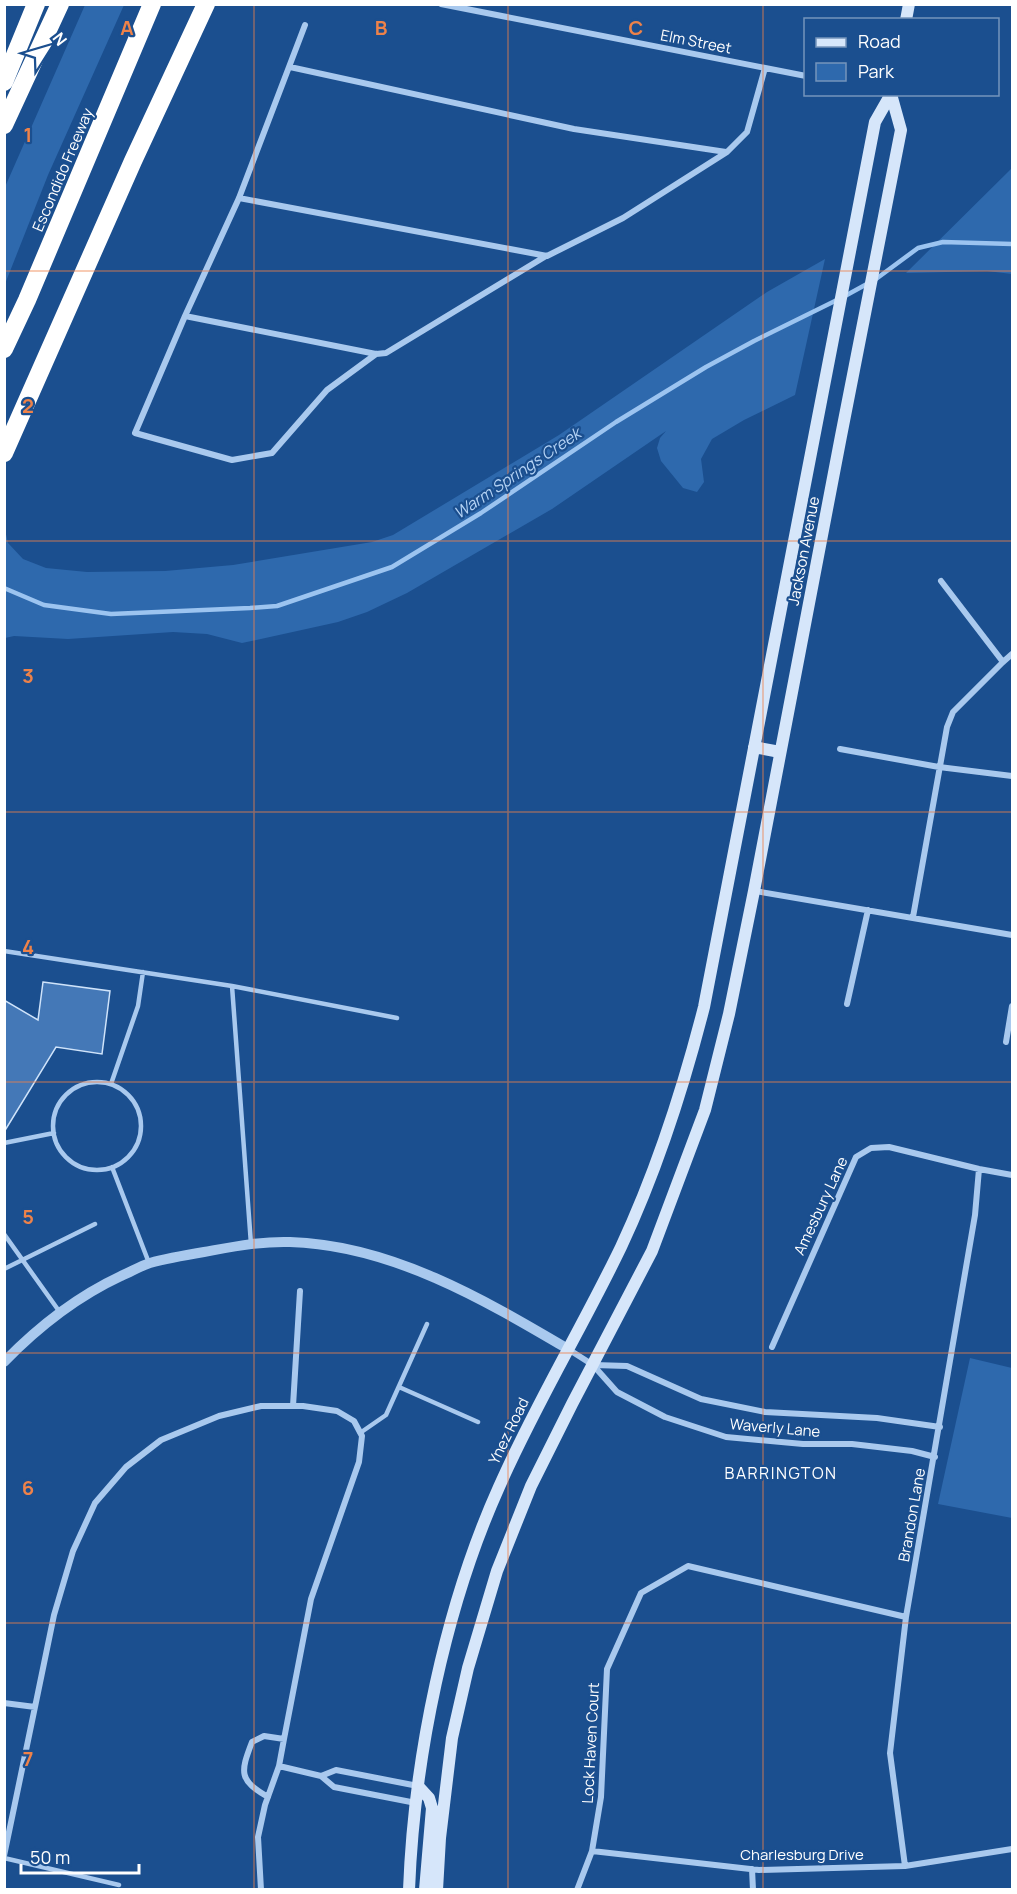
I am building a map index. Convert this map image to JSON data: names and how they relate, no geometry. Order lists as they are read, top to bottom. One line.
{"streets":{"highway":["Escondido Freeway"],"main road":["Jackson Avenue","Ynez Road"],"street":["Elm Street","Amesbury Lane","Waverly Lane","Brandon Lane","Lock Haven Court","Charlesburg Drive"]},"crossings":[["Jackson Avenue","Waverly Lane"],["Jackson Avenue","Ynez Road"],["Amesbury Lane","Brandon Lane"],["Waverly Lane","Brandon Lane"],["Brandon Lane","Lock Haven Court"],["Brandon Lane","Charlesburg Drive"],["Lock Haven Court","Charlesburg Drive"]],"districts":["BARRINGTON"],"water":["Warm Springs Creek"],"legend":["Road","Park"],"scale_bar":"50 m","north":"top right","grid":{"columns":["A","B","C"],"rows":["1","2","3","4","5","6","7"]}}
